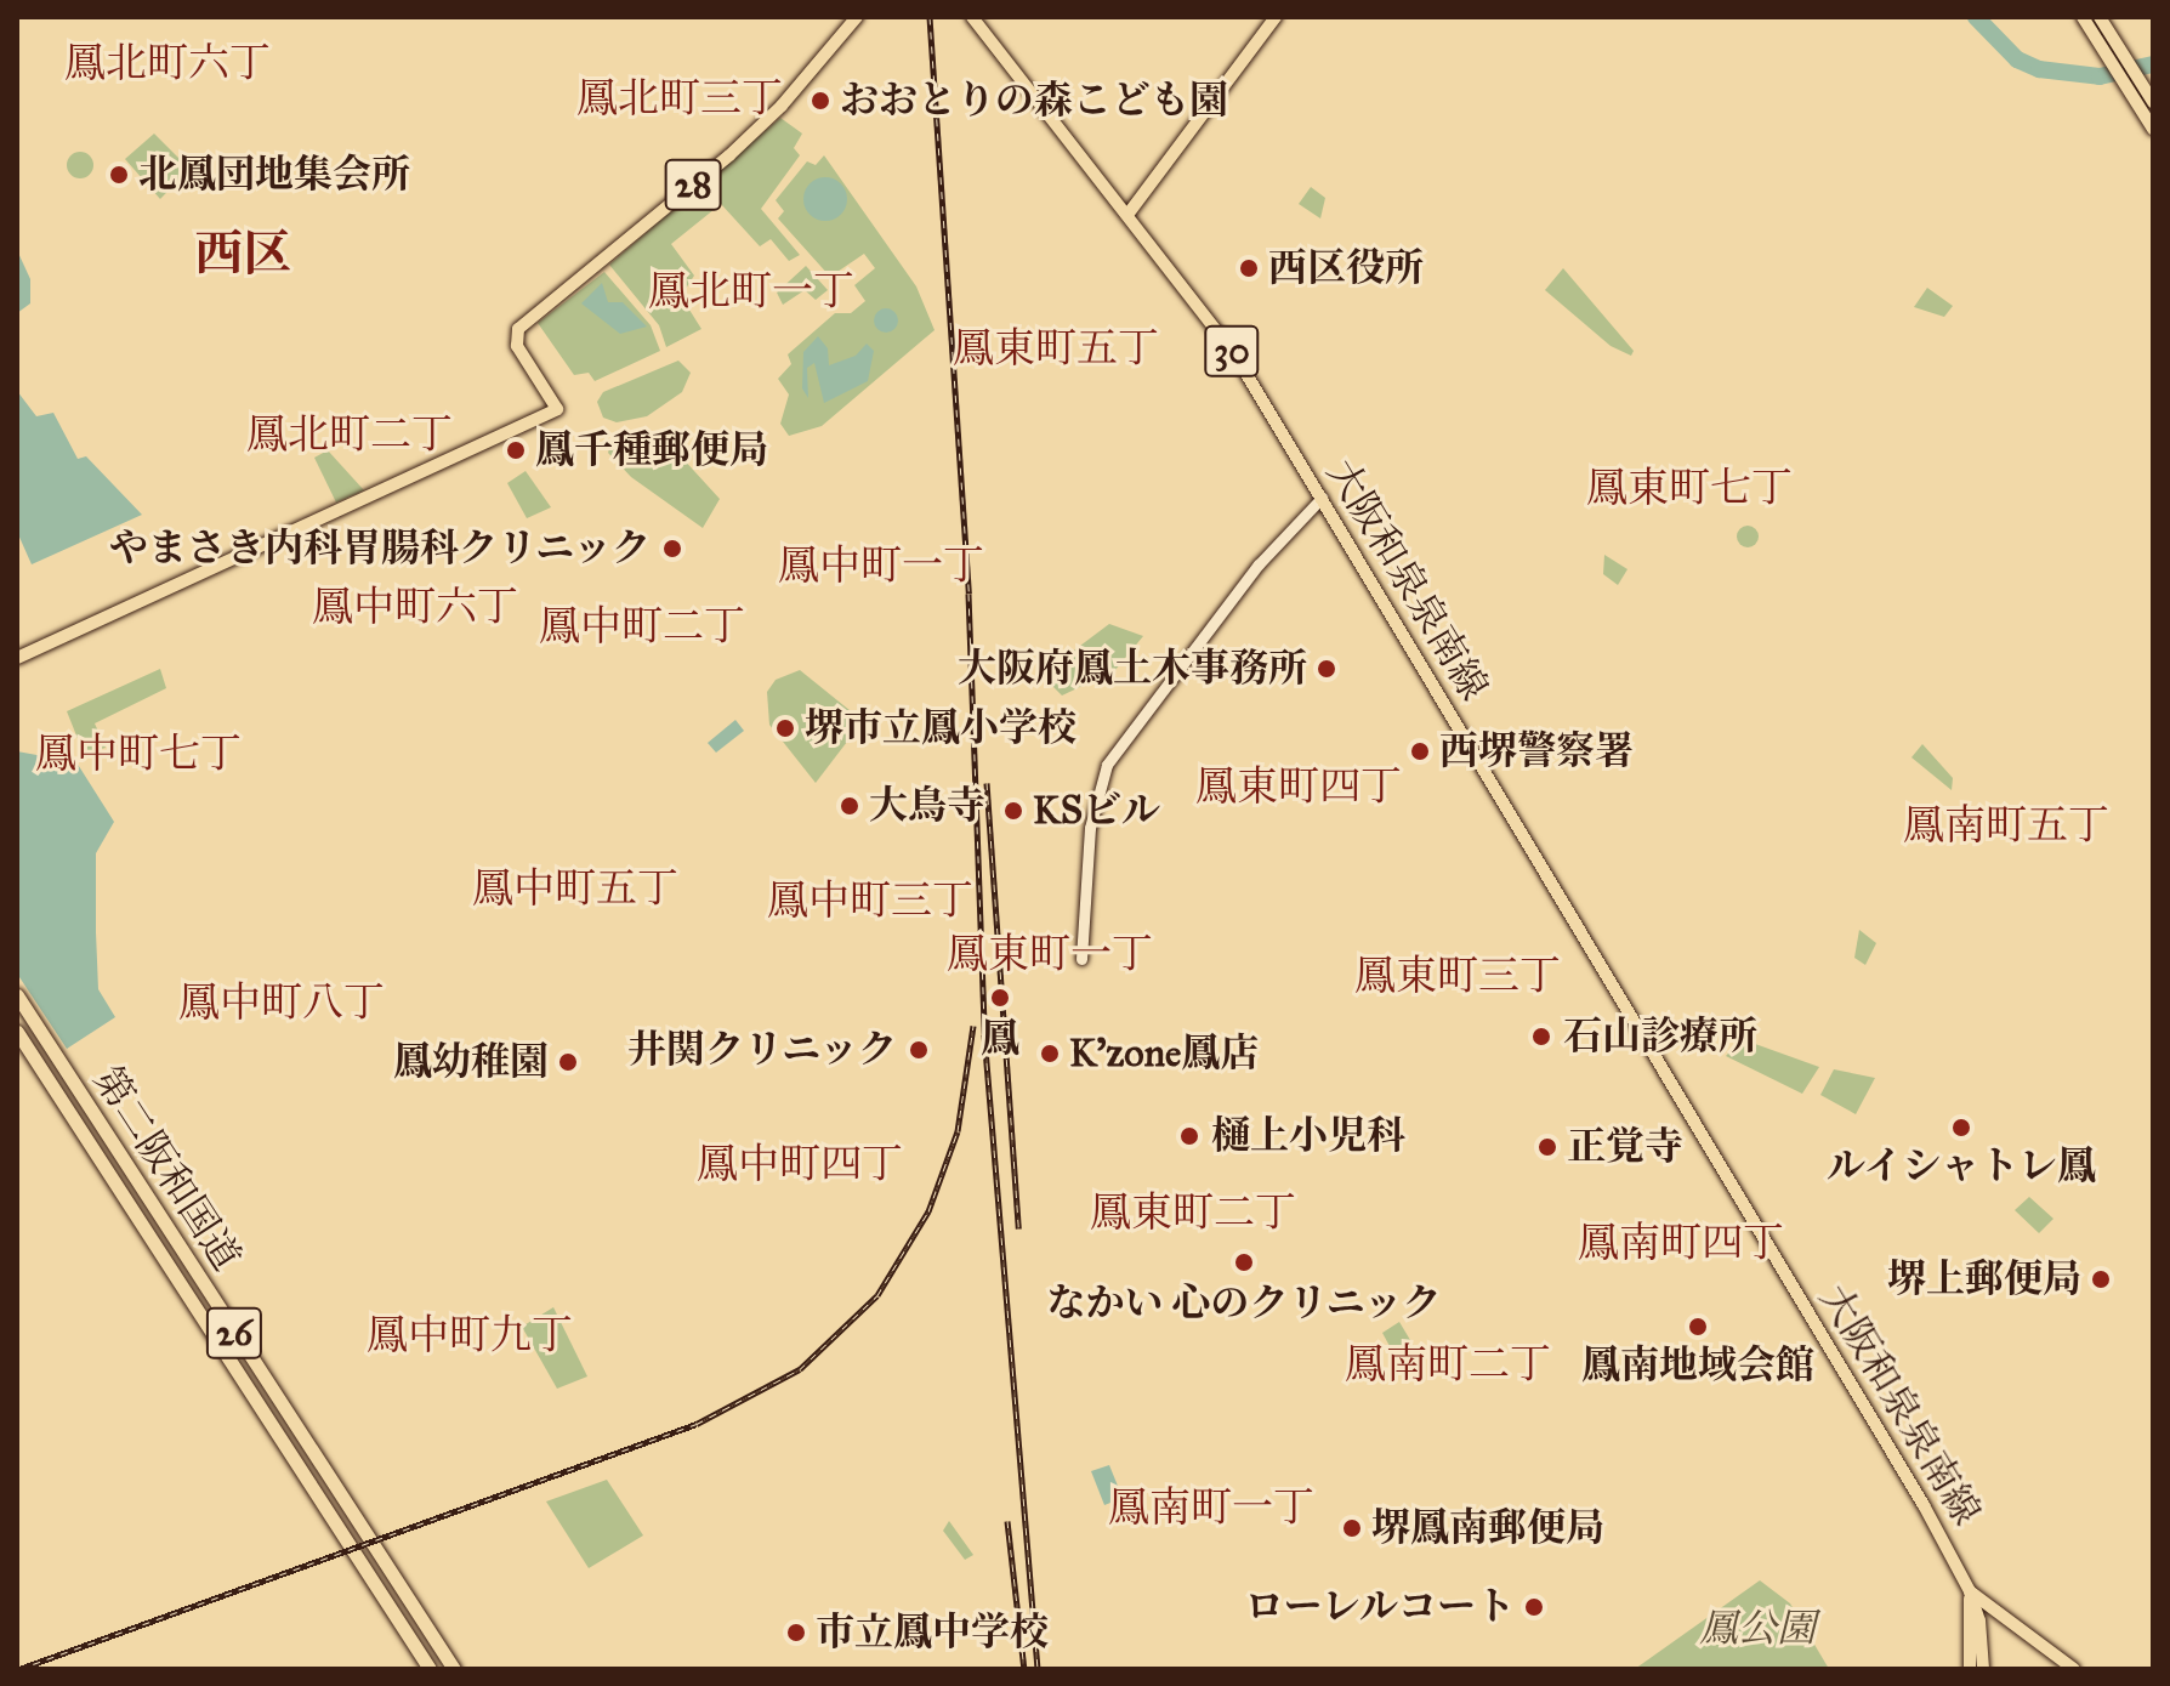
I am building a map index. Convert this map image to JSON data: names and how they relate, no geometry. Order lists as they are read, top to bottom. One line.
{"streets":{"highway":["第二阪和国道","26"],"main road":["28","30","大阪和泉泉南線"]},"districts":["鳳北町六丁","鳳北町三丁","西区","鳳北町一丁","鳳東町五丁","鳳北町二丁","鳳東町七丁","鳳中町一丁","鳳中町六丁","鳳中町二丁","鳳中町七丁","鳳東町四丁","鳳南町五丁","鳳中町五丁","鳳中町三丁","鳳東町一丁","鳳東町三丁","鳳中町八丁","鳳中町四丁","鳳東町二丁","鳳南町四丁","鳳中町九丁","鳳南町二丁","鳳南町一丁"],"parks":["鳳公園"],"places":["おおとりの森こども園","北鳳団地集会所","西区役所","鳳千種郵便局","やまさき内科胃腸科クリニック","大阪府鳳土木事務所","堺市立鳳小学校","西堺警察署","大鳥寺","KSビル","鳳","石山診療所","井関クリニック","K'zone鳳店","鳳幼稚園","ルイシャトレ鳳","樋上小児科","正覚寺","なかい 心のクリニック","堺上郵便局","鳳南地域会館","堺鳳南郵便局","ローレルコート","市立鳳中学校"]}
